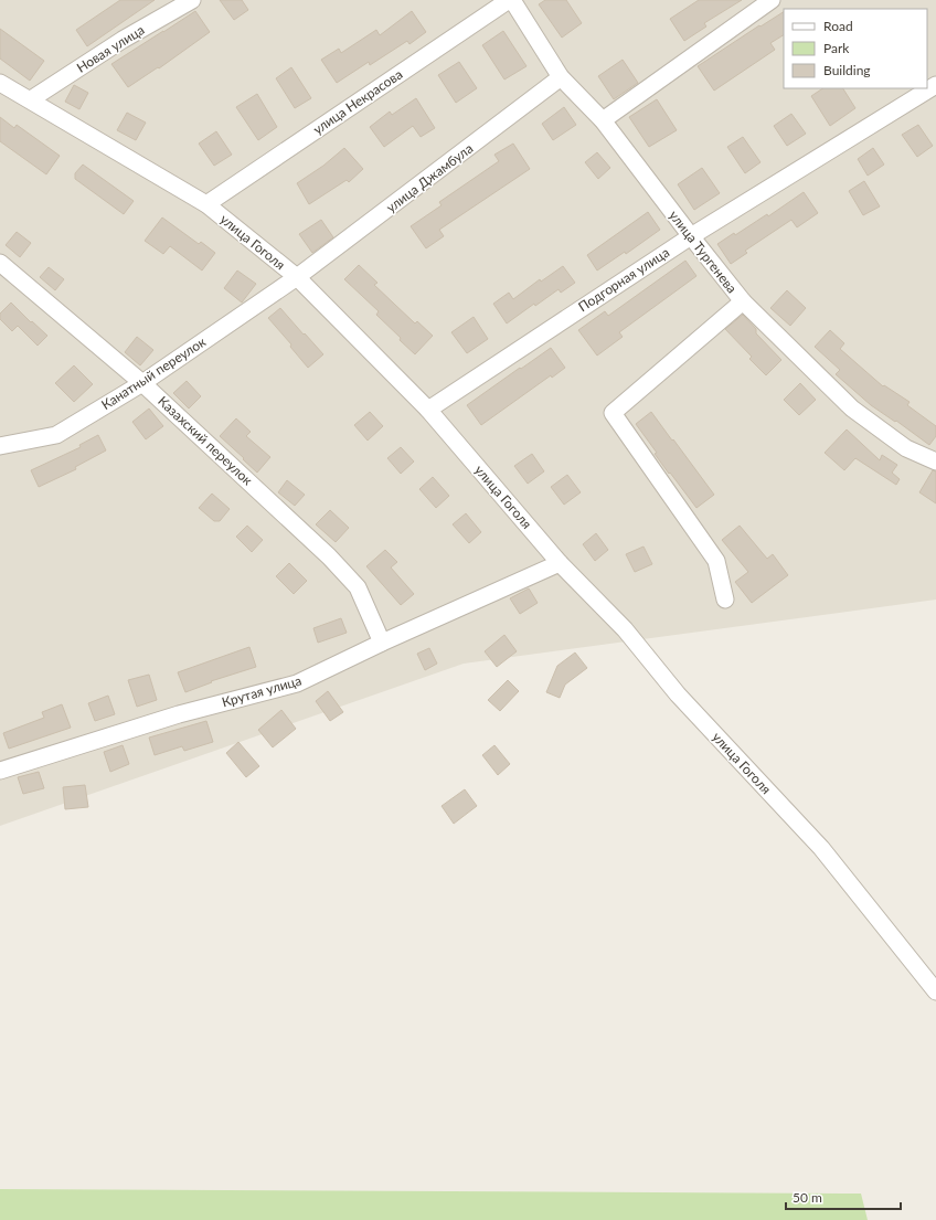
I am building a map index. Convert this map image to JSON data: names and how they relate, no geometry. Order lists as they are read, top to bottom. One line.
{"streets":{"street":["Новая улица","улица Некрасова","улица Джамбула","улица Гоголя","улица Тургенева","Подгорная улица","Канатный переулок","Казахский переулок","Крутая улица"]},"crossings":[["Новая улица","улица Гоголя"],["улица Некрасова","улица Гоголя"],["улица Некрасова","улица Тургенева"],["улица Джамбула","улица Гоголя"],["улица Джамбула","улица Тургенева"],["улица Джамбула","Канатный переулок"],["улица Гоголя","Подгорная улица"],["улица Гоголя","Канатный переулок"],["улица Гоголя","Крутая улица"],["улица Тургенева","Подгорная улица"],["Канатный переулок","Казахский переулок"],["Казахский переулок","Крутая улица"]],"legend":["Road","Park","Building"],"scale_bar":"50 m"}
